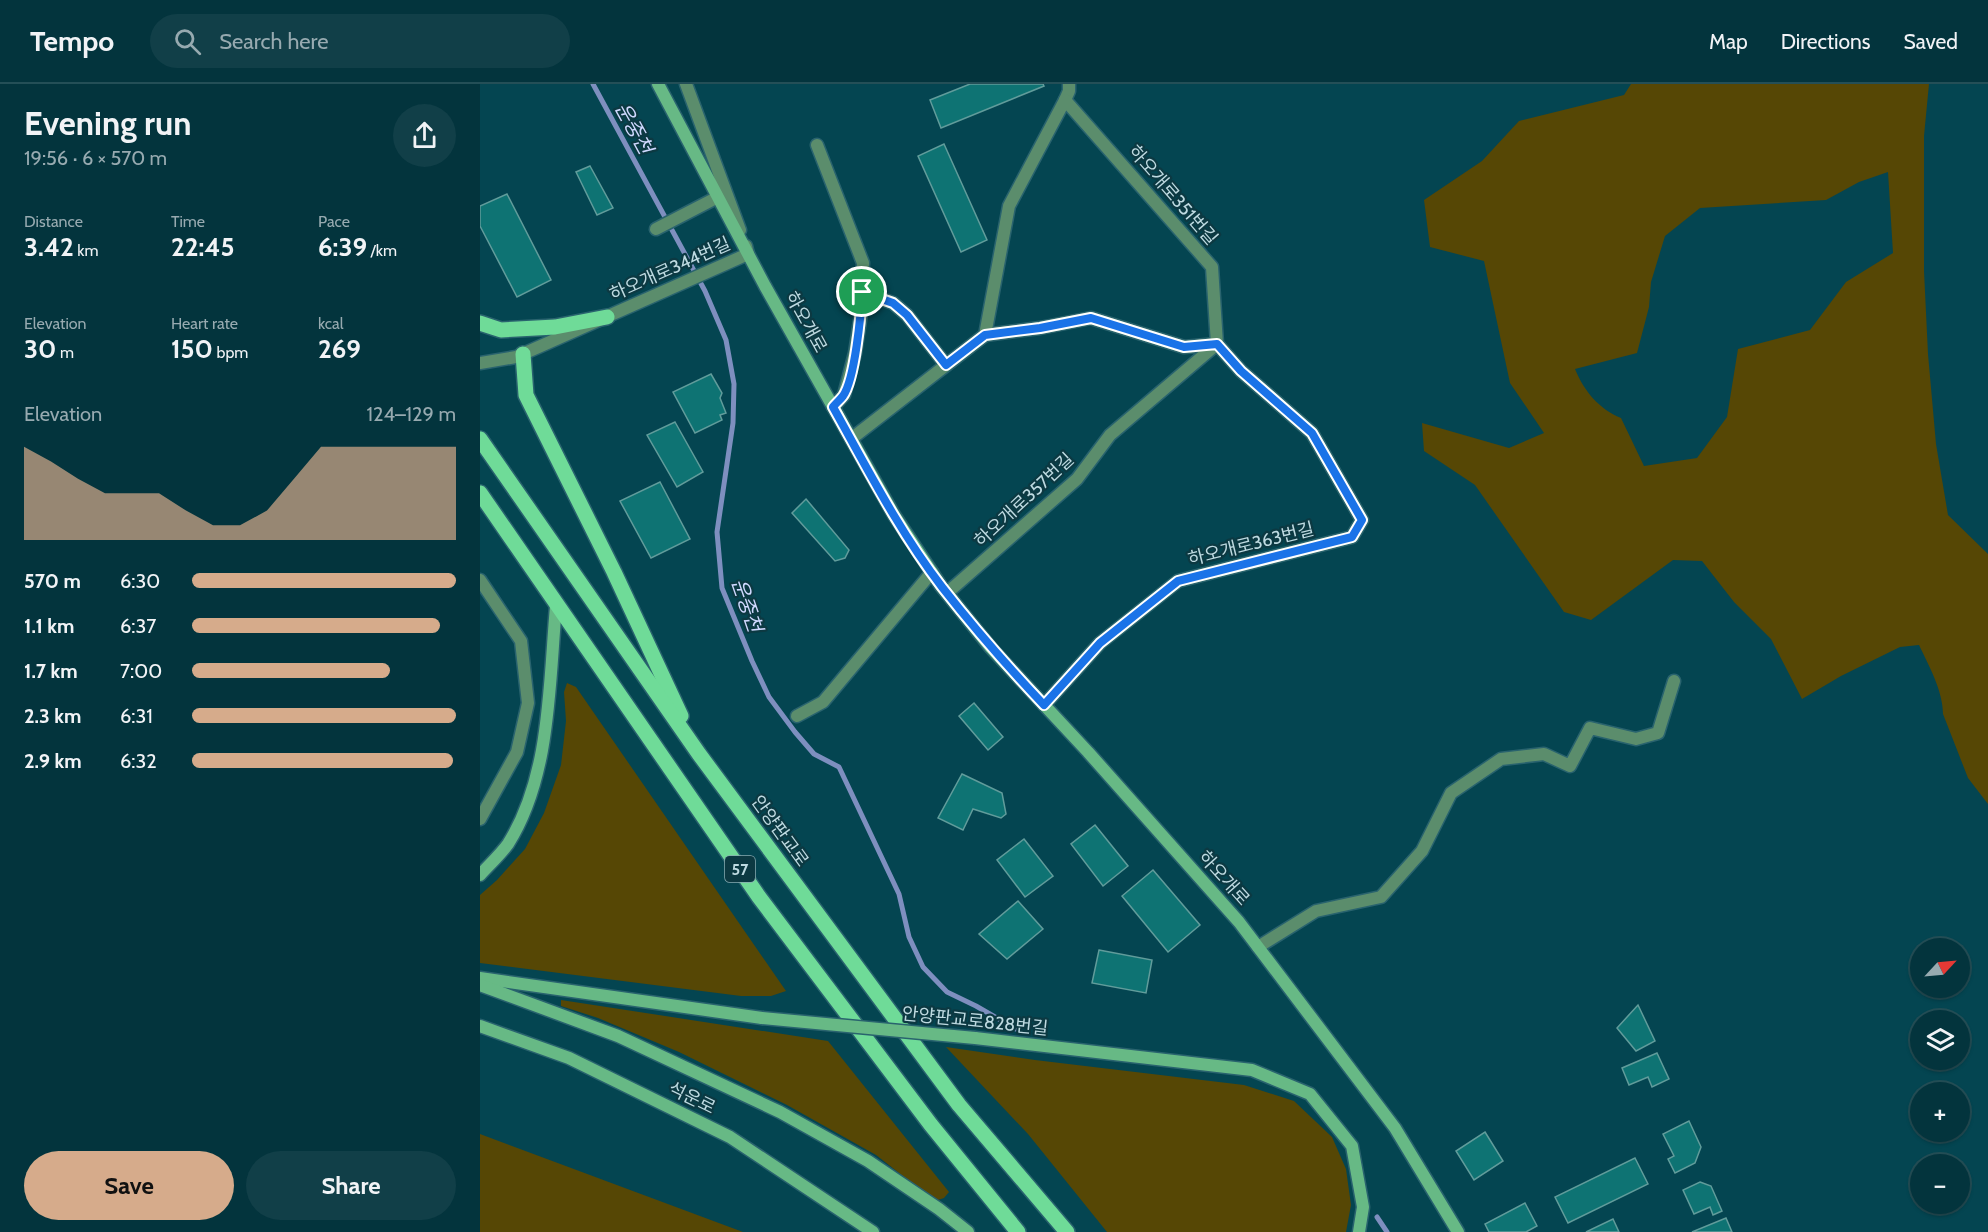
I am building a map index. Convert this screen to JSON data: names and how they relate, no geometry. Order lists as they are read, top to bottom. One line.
{"streets":{"main road":["안양판교로","57"],"street":["하오개로351번길","하오개로344번길","하오개로","하오개로357번길","하오개로363번길","안양판교로828번길","석운로"]},"crossings":[["하오개로351번길","하오개로357번길"],["하오개로351번길","하오개로363번길"],["하오개로344번길","하오개로"],["하오개로","하오개로357번길"],["하오개로","하오개로363번길"],["하오개로357번길","하오개로363번길"]],"water":["운중천"],"north":"top right","page":{"header":"Tempo","search":"Search here","nav":["Map","Directions","Saved"],"heading":["Evening run","19:56 · 6 × 570 m"],"stats":[["Distance","3.42 km"],["Time","22:45"],["Pace","6:39 /km"],["Elevation","30 m"],["Heart rate","150 bpm"],["kcal","269"]],"chart":["Elevation","124–129 m"],"list":[{"name":"570 m","note":"6:30"},{"name":"1.1 km","note":"6:37"},{"name":"1.7 km","note":"7:00"},{"name":"2.3 km","note":"6:31"},{"name":"2.9 km","note":"6:32"}],"map_buttons":["+","−"],"buttons":["Save","Share"]}}
